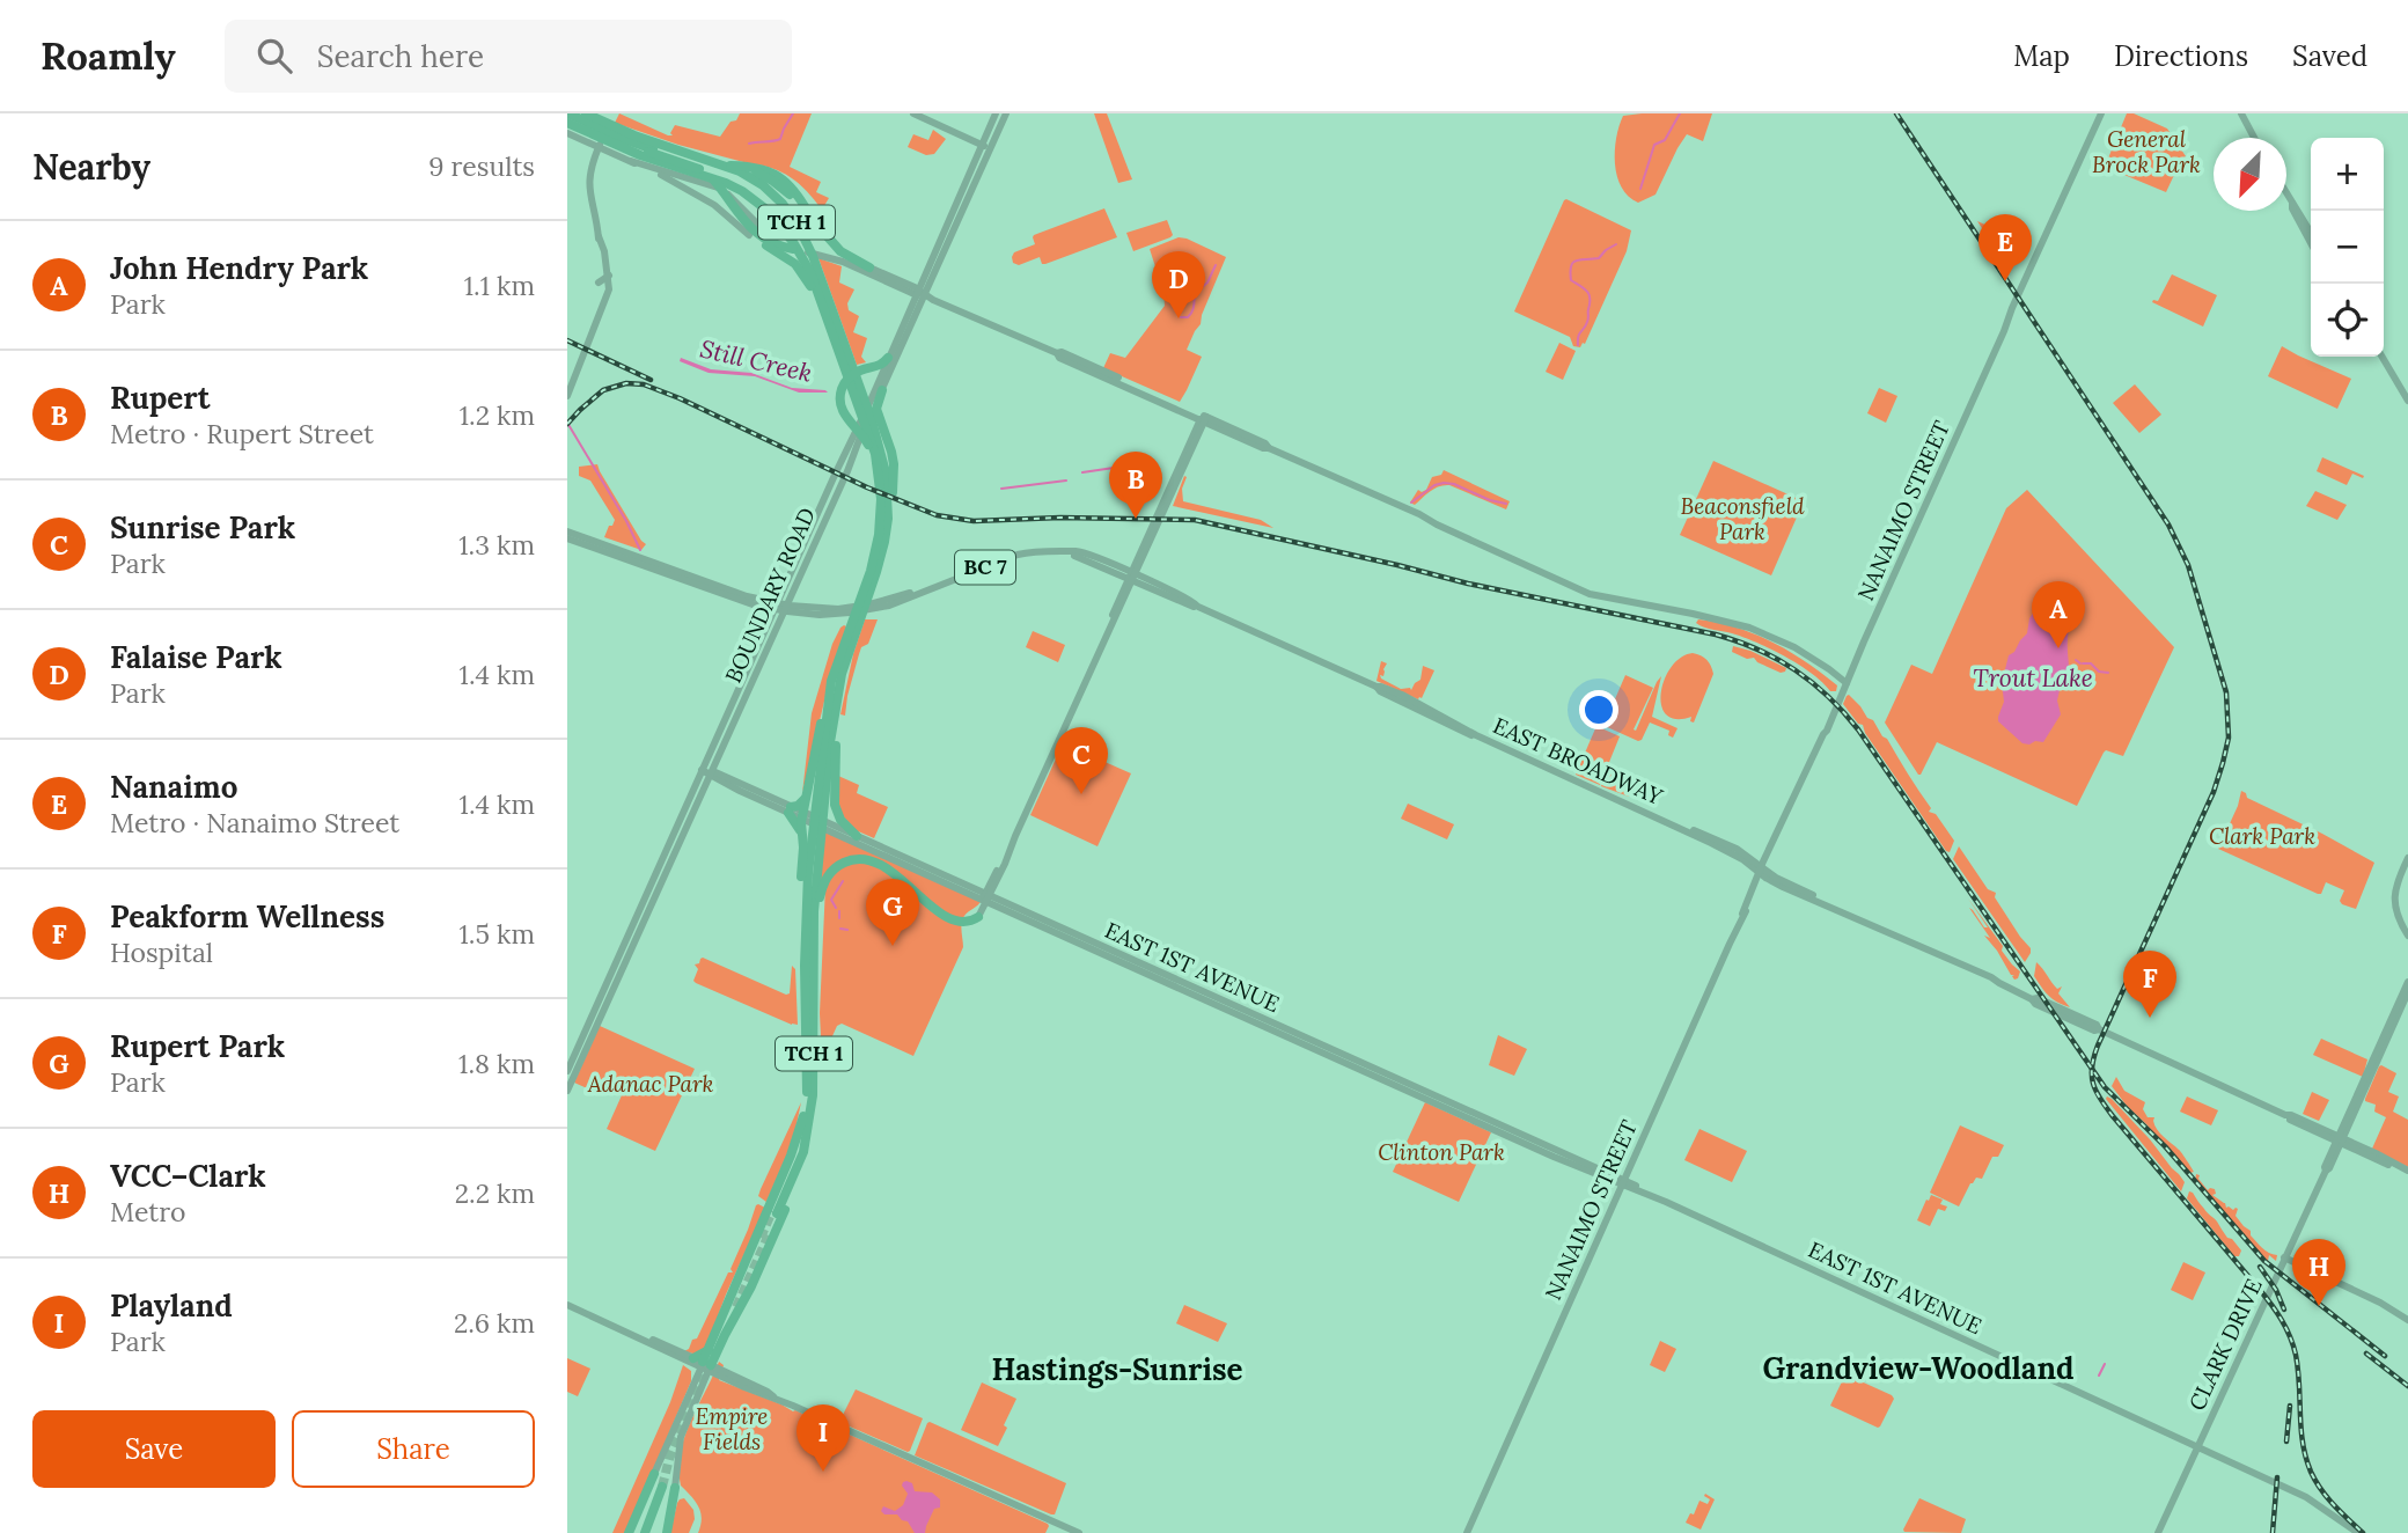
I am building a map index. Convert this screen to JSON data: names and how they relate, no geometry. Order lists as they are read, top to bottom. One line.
{"streets":{"highway":["TCH 1"],"main road":["NANAIMO STREET","BC 7","BOUNDARY ROAD","EAST BROADWAY","EAST 1ST AVENUE","CLARK DRIVE"]},"crossings":[["TCH 1","BOUNDARY ROAD"],["TCH 1","EAST 1ST AVENUE"],["NANAIMO STREET","EAST BROADWAY"],["NANAIMO STREET","EAST 1ST AVENUE"],["BC 7","BOUNDARY ROAD"],["BC 7","EAST BROADWAY"],["BOUNDARY ROAD","EAST BROADWAY"],["BOUNDARY ROAD","EAST 1ST AVENUE"],["EAST BROADWAY","CLARK DRIVE"],["EAST 1ST AVENUE","CLARK DRIVE"]],"districts":["Grandview-Woodland","Hastings-Sunrise"],"water":["Still Creek","Trout Lake"],"parks":["General Brock Park","Beaconsfield Park","Clark Park","Adanac Park","Clinton Park","Empire Fields"],"north":"bottom left","page":{"header":"Roamly","search":"Search here","nav":["Map","Directions","Saved"],"heading":["Nearby","9 results"],"map_buttons":["+","−"],"pins":["E","D","B","A","C","G","F","H","I"],"list":[{"mark":"A","name":"John Hendry Park","note":"Park","value":"1.1 km"},{"mark":"B","name":"Rupert","note":"Metro · Rupert Street","value":"1.2 km"},{"mark":"C","name":"Sunrise Park","note":"Park","value":"1.3 km"},{"mark":"D","name":"Falaise Park","note":"Park","value":"1.4 km"},{"mark":"E","name":"Nanaimo","note":"Metro · Nanaimo Street","value":"1.4 km"},{"mark":"F","name":"Peakform Wellness","note":"Hospital","value":"1.5 km"},{"mark":"G","name":"Rupert Park","note":"Park","value":"1.8 km"},{"mark":"H","name":"VCC–Clark","note":"Metro","value":"2.2 km"},{"mark":"I","name":"Playland","note":"Park","value":"2.6 km"}],"buttons":["Save","Share"]}}
